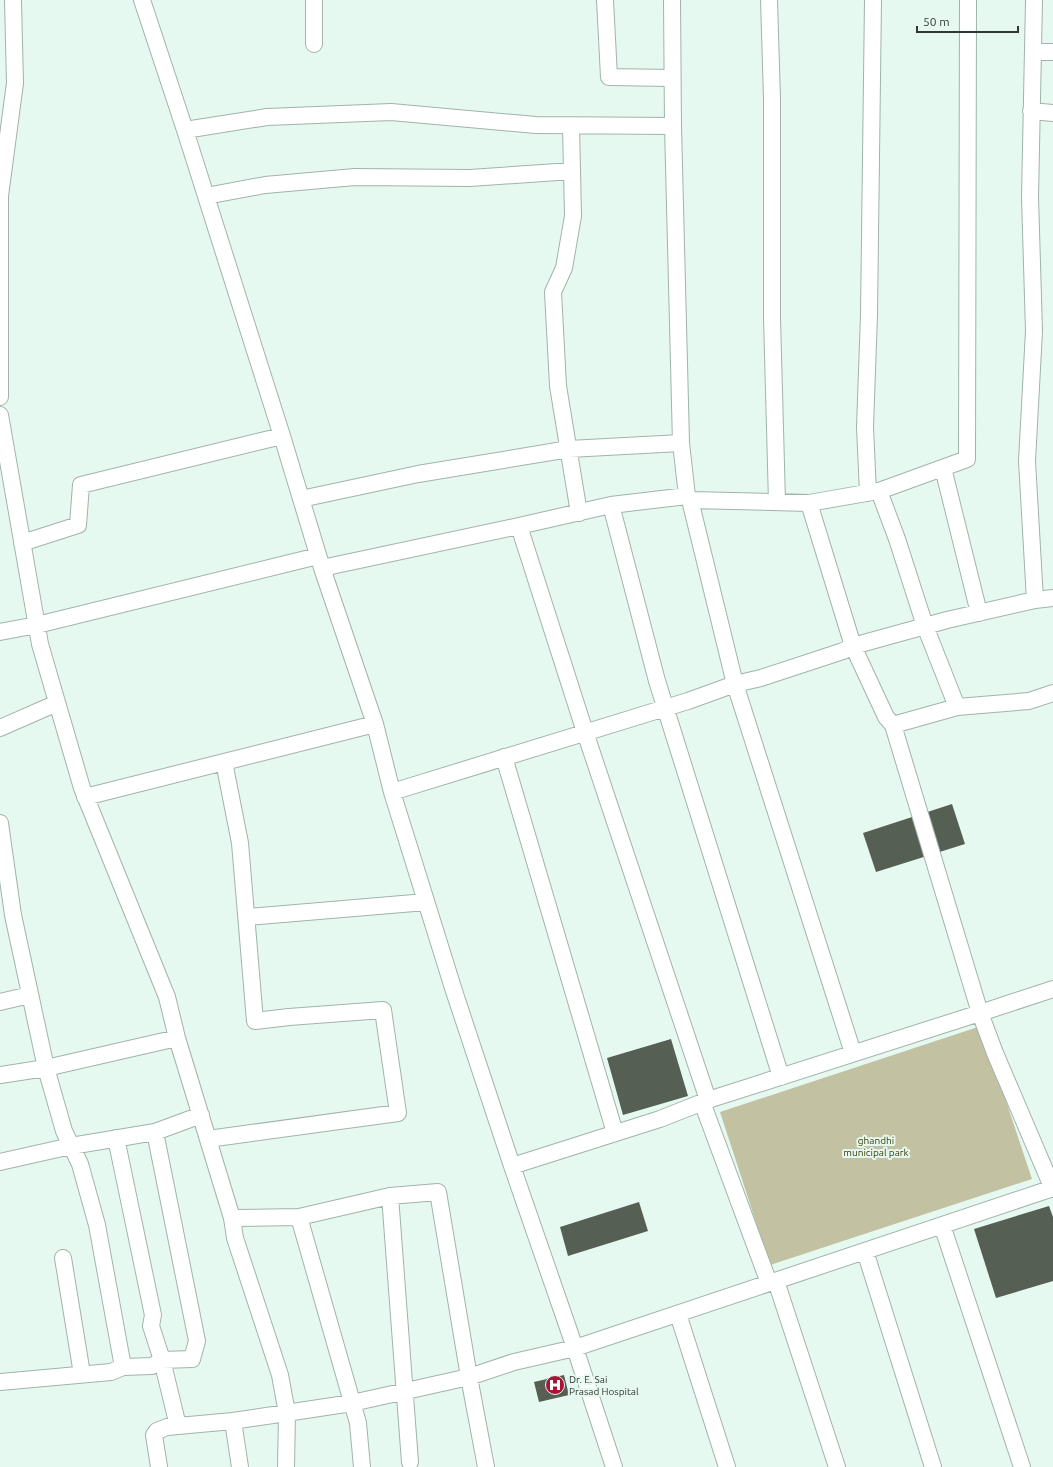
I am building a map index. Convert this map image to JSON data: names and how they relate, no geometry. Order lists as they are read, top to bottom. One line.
{"parks":["ghandhi municipal park"],"places":{"hospital":["Dr. E. Sai Prasad Hospital"]},"scale_bar":"50 m"}
